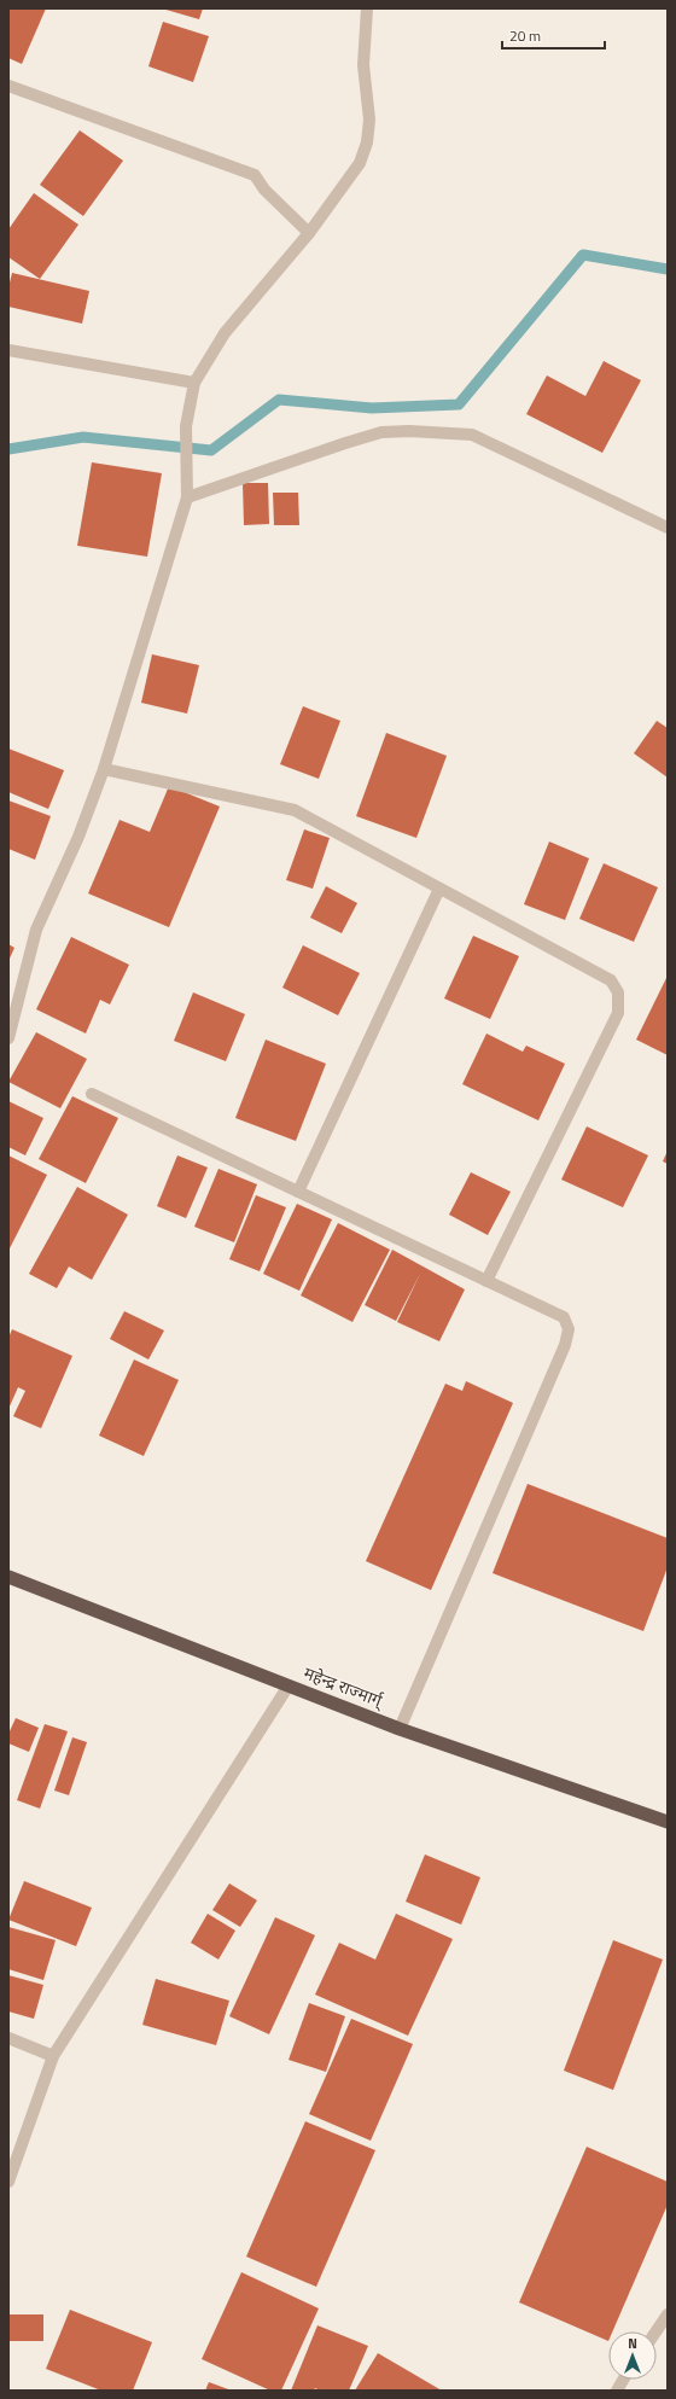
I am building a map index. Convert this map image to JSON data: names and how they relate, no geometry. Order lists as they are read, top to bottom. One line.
{"streets":{"highway":["महेन्द्र राज्मार्ग्"]},"scale_bar":"20 m","north":"top"}
